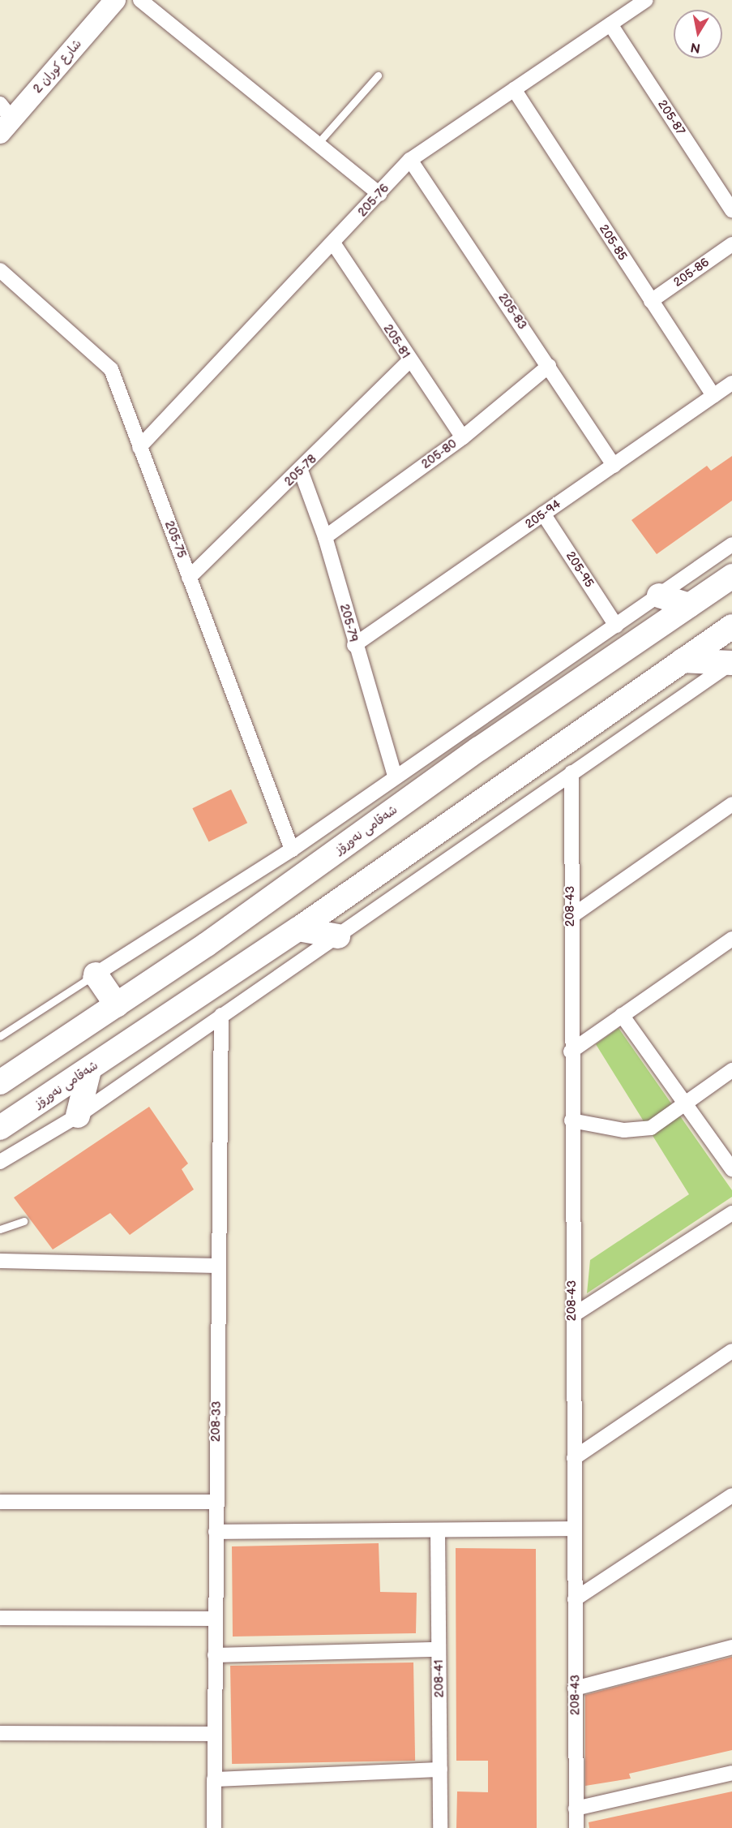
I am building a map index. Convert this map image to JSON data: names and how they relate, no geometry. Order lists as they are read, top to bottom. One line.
{"streets":{"main road":["شەقامی نەورۆز"],"street":["شارع كوران 2","205-87","205-76","205-85","205-86","205-83","205-81","205-80","205-78","205-94","205-75","205-95","205-79","208-43","208-33","208-41"]},"crossings":[["205-87","205-76"],["205-76","205-85"],["205-76","205-83"],["205-76","205-81"],["205-76","205-75"],["205-85","205-86"],["205-85","205-94"],["205-83","205-80"],["205-83","205-94"],["205-81","205-80"],["205-81","205-78"],["205-80","205-79"],["205-78","205-75"],["205-78","205-79"],["205-94","205-95"],["205-94","205-79"]],"north":"bottom"}
